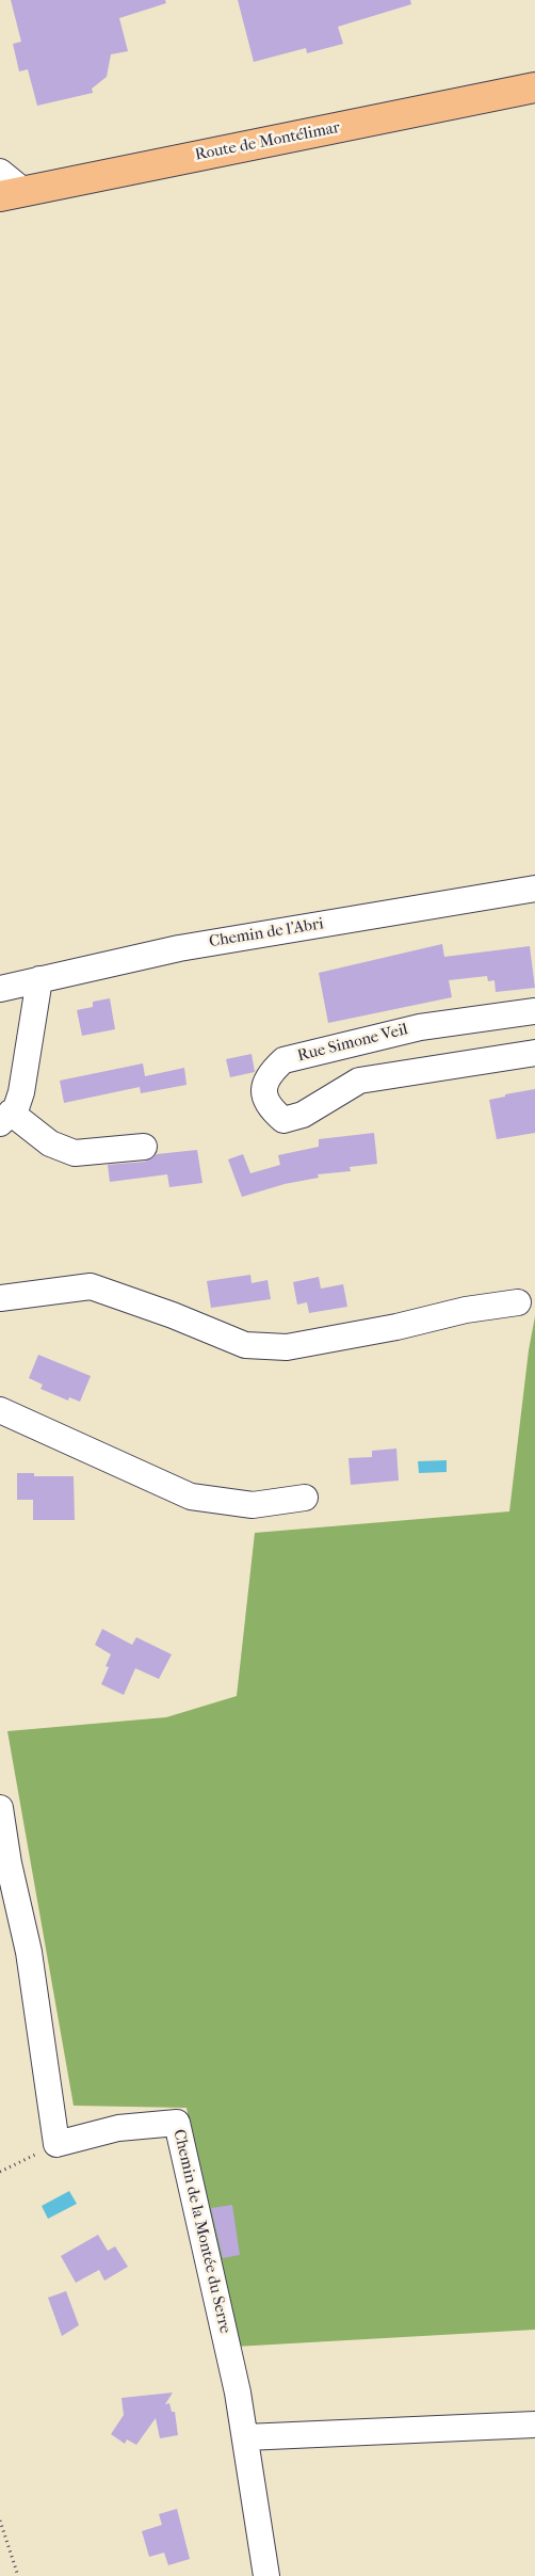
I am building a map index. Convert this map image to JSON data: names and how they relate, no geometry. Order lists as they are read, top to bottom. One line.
{"streets":{"main road":["Route de Montélimar"],"street":["Chemin de l'Abri","Rue Simone Veil","Chemin de la Montée du Serre"]}}
